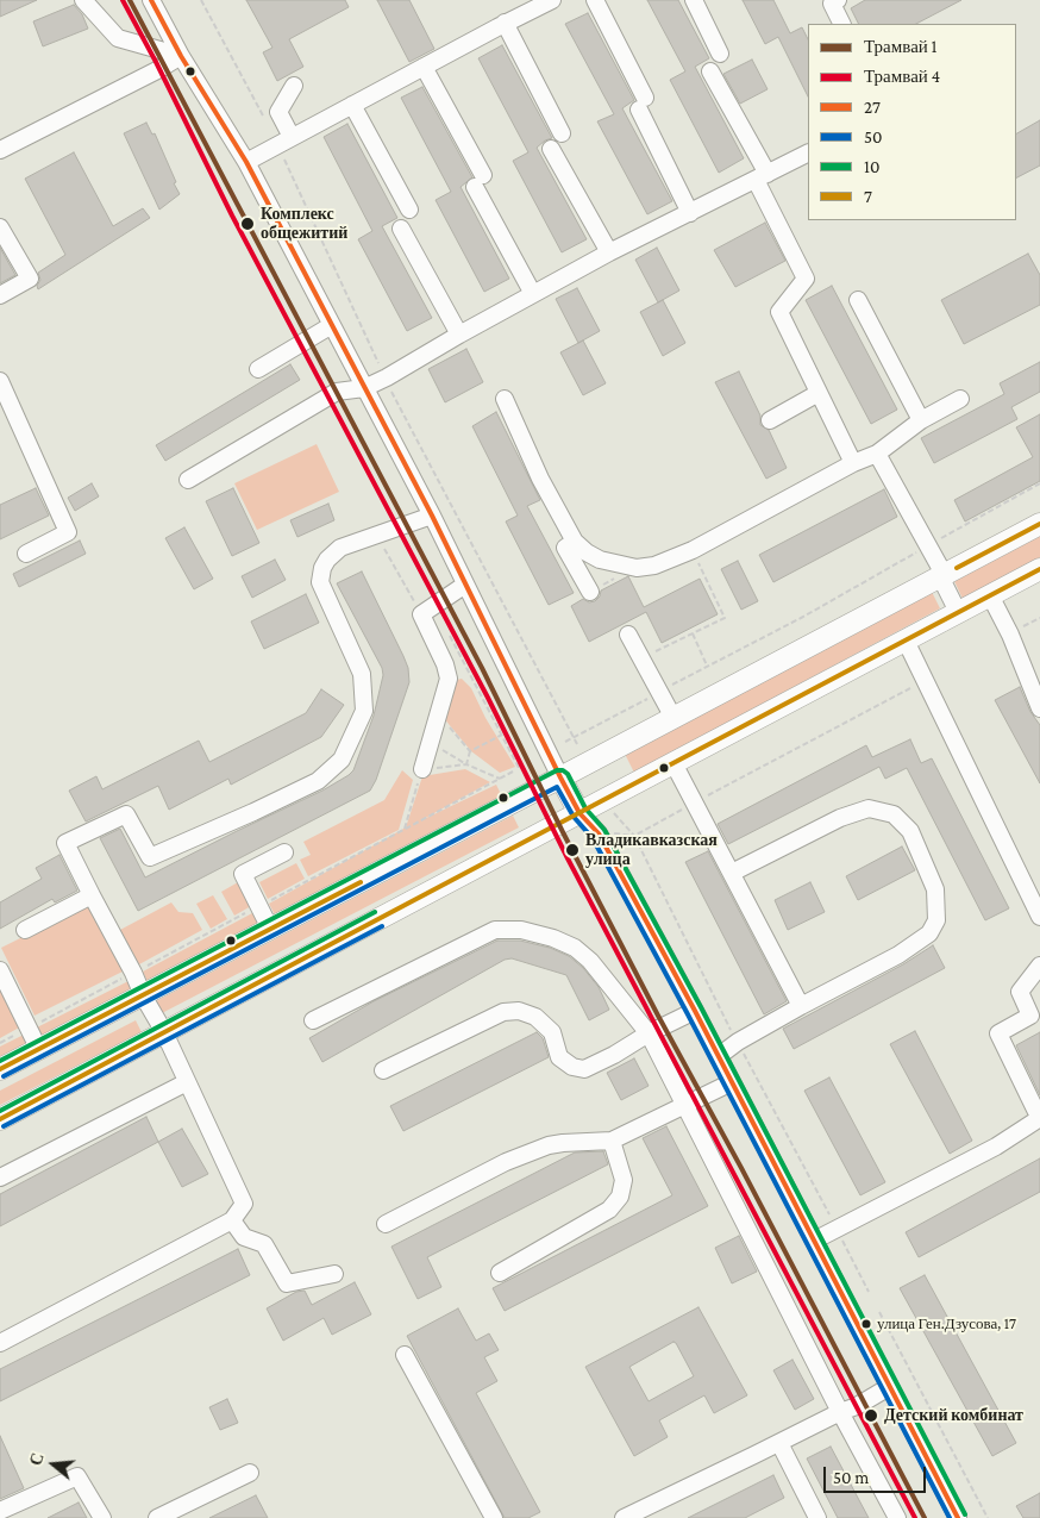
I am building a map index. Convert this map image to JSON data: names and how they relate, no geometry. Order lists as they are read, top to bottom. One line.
{"places":["Комплекс общежитий","Владикавказская улица","улица Ген.Дзусова, 17","Детский комбинат"],"lines":["tram line 1","tram line 4","transit line 27","transit line 7","transit line 10","transit line 50"],"legend":["Трамвай 1","Трамвай 4","27","50","10","7"],"scale_bar":"50 m","north":"left"}
